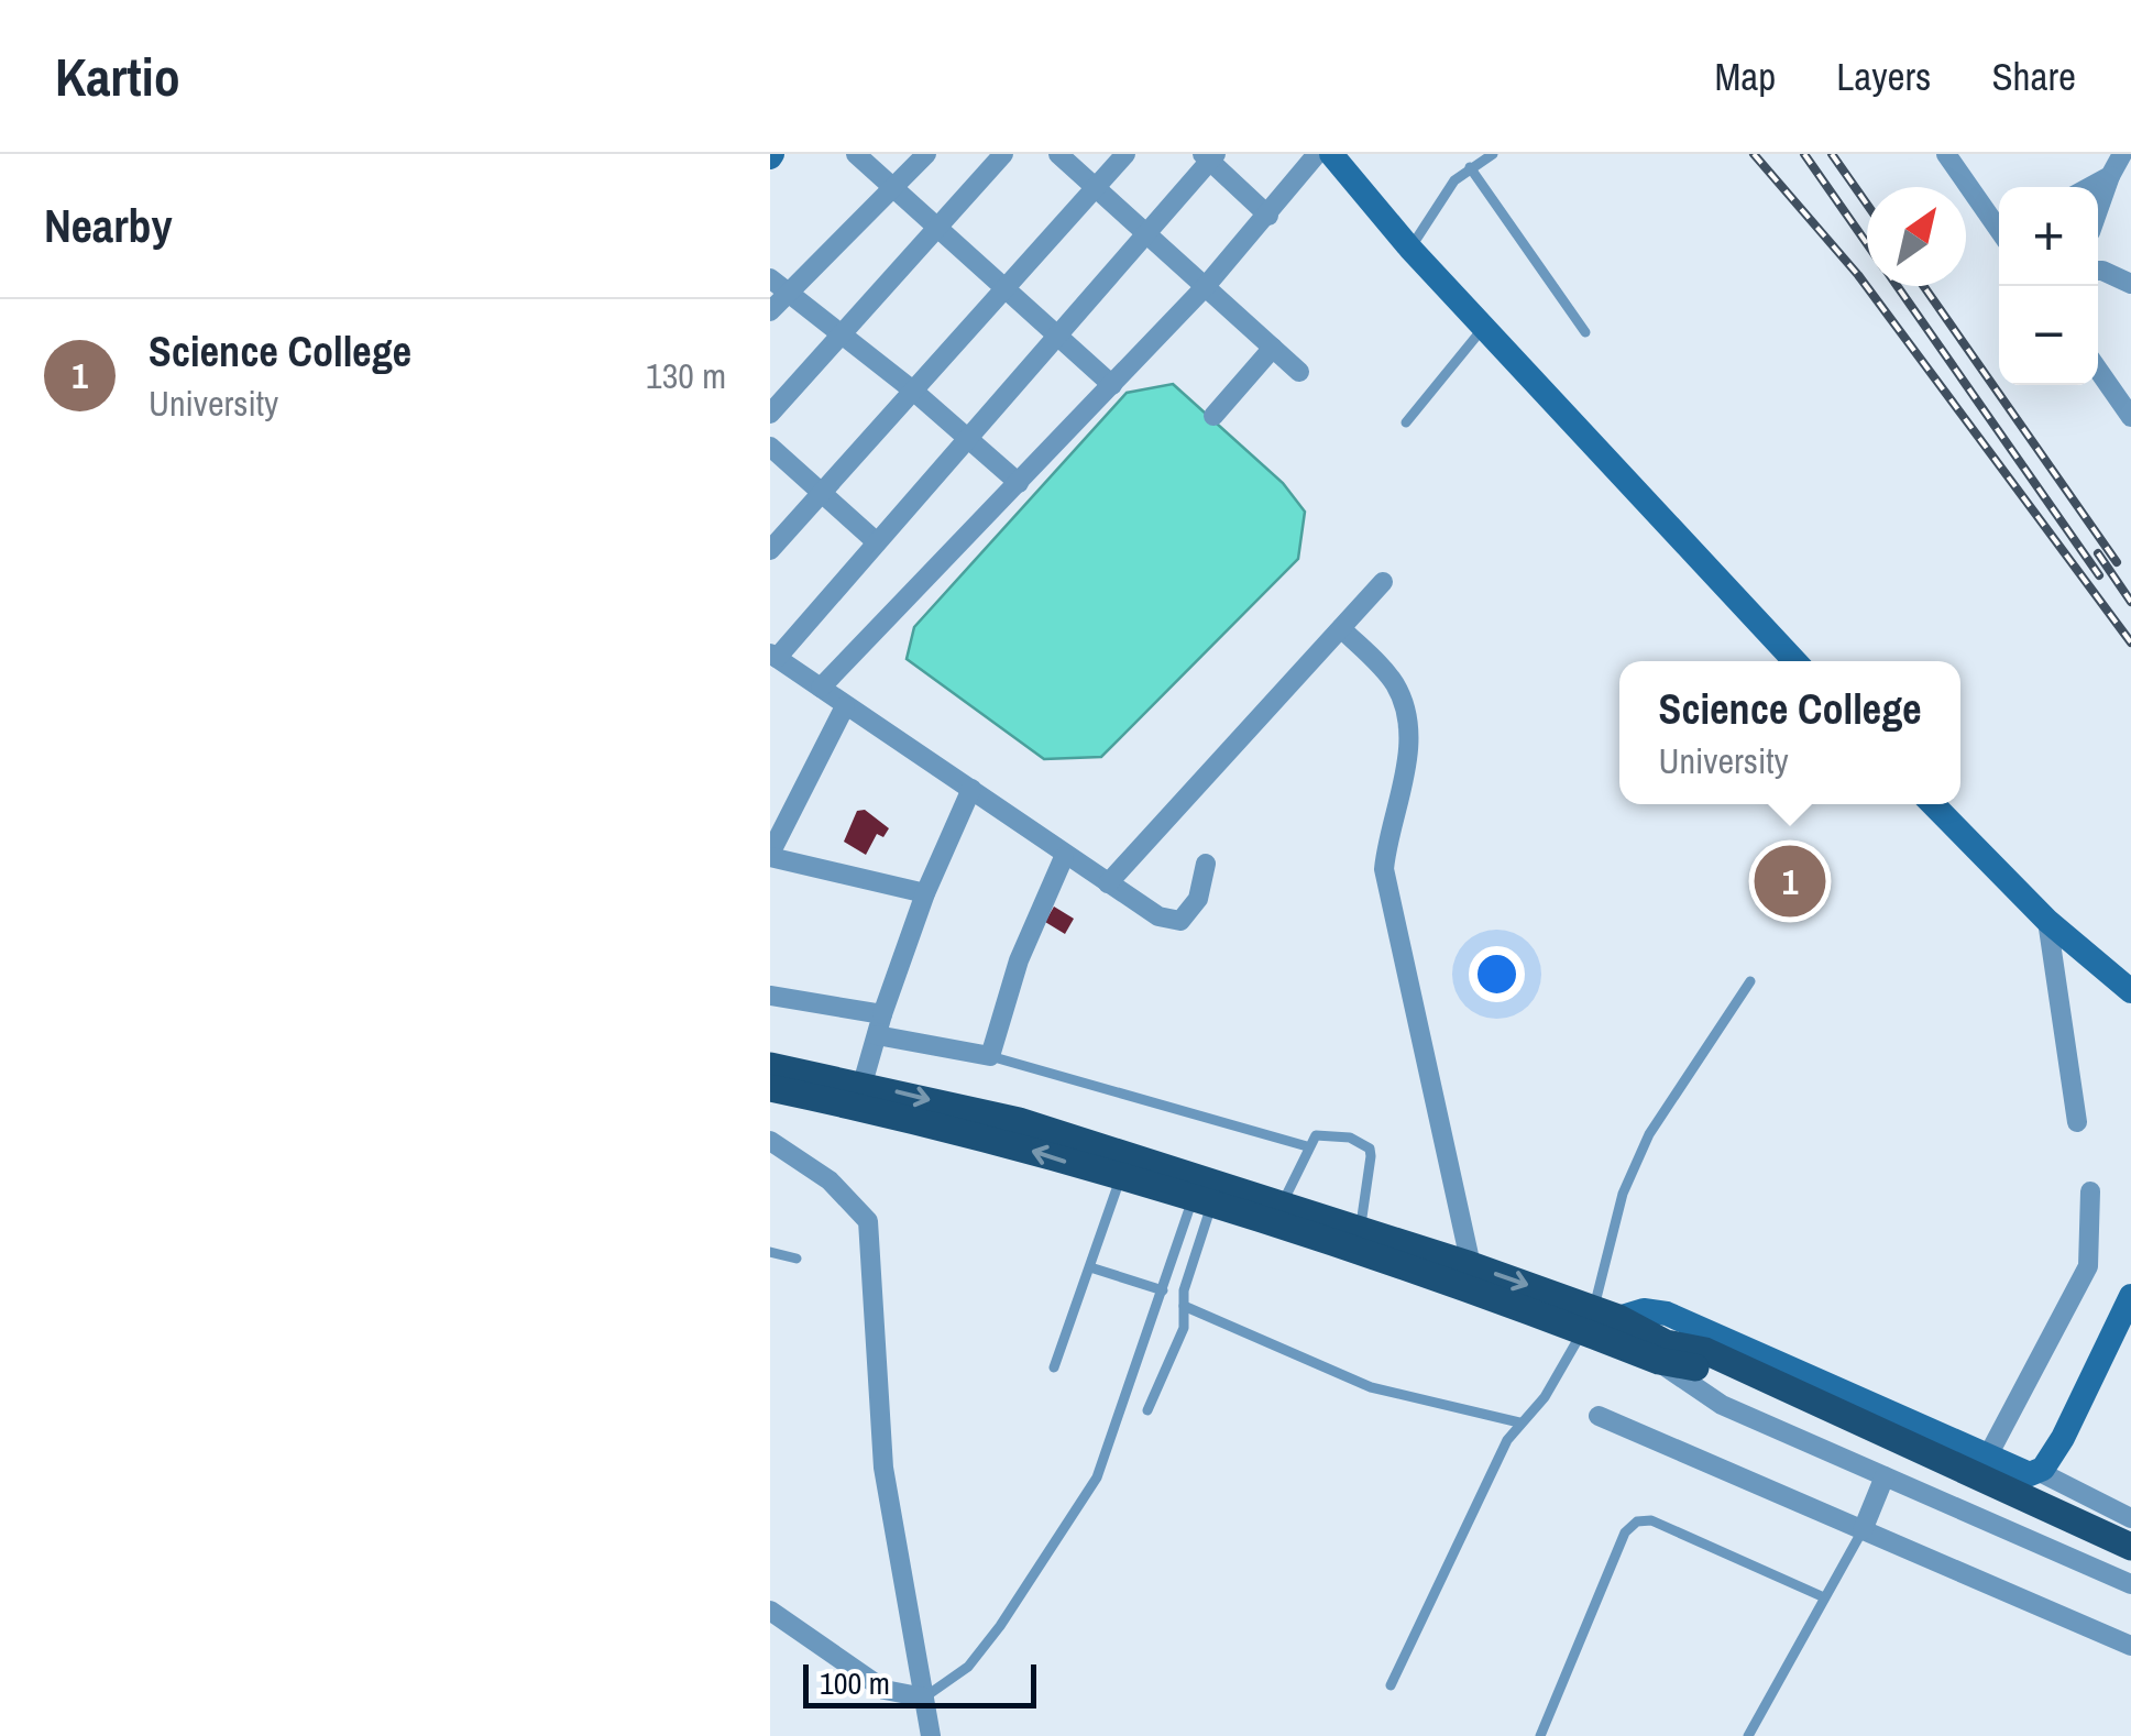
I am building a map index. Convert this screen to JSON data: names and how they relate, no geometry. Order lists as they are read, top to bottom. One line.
{"scale_bar":"100 m","north":"top right","page":{"header":"Kartio","nav":["Map","Layers","Share"],"heading":"Nearby","map_buttons":["+","−"],"list":[{"mark":"1","name":"Science College","note":"University","value":"130 m"}],"popup":["Science College","University"],"pins":"1","scale":"100 m"}}
